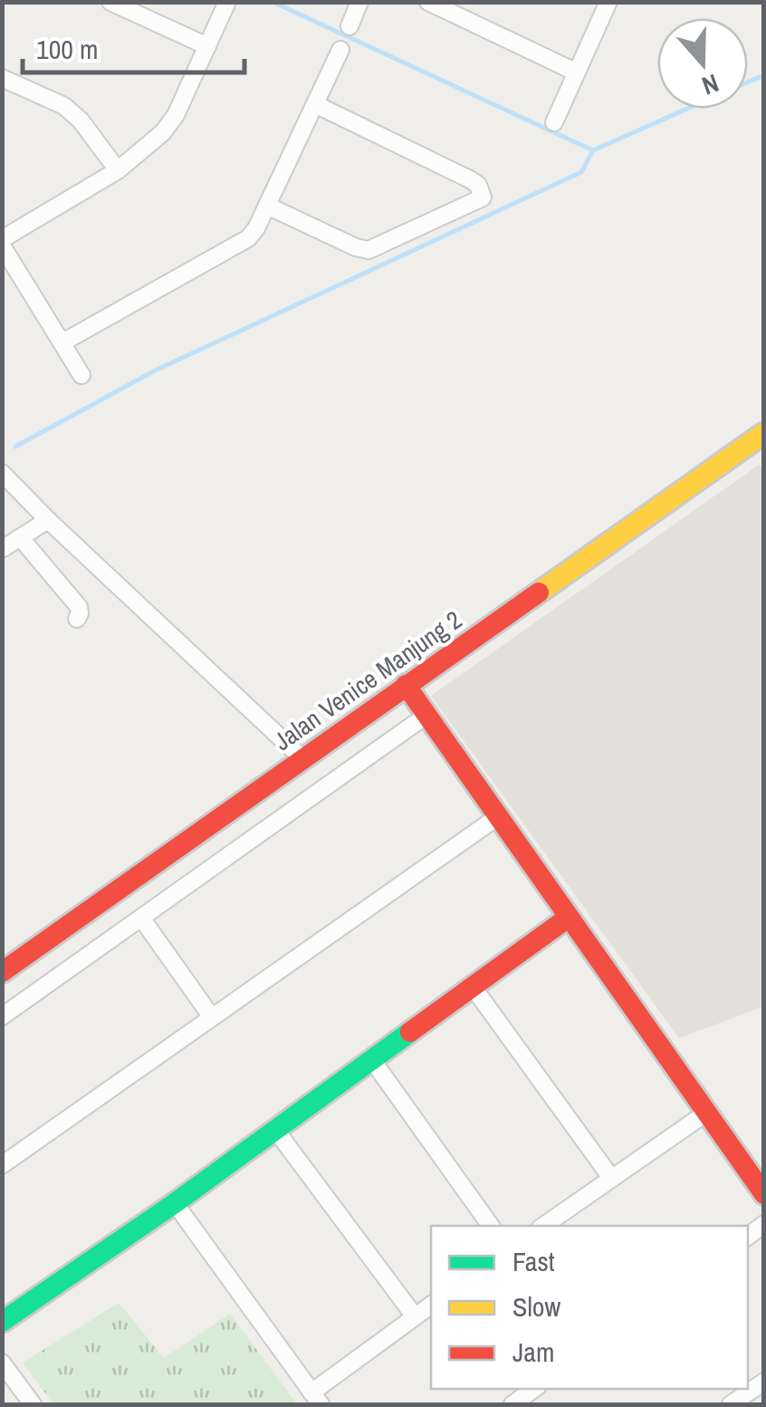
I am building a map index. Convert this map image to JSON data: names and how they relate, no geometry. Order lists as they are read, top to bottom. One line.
{"streets":{"street":["Jalan Venice Manjung 2"]},"legend":["Fast","Slow","Jam"],"scale_bar":"100 m","north":"bottom"}
